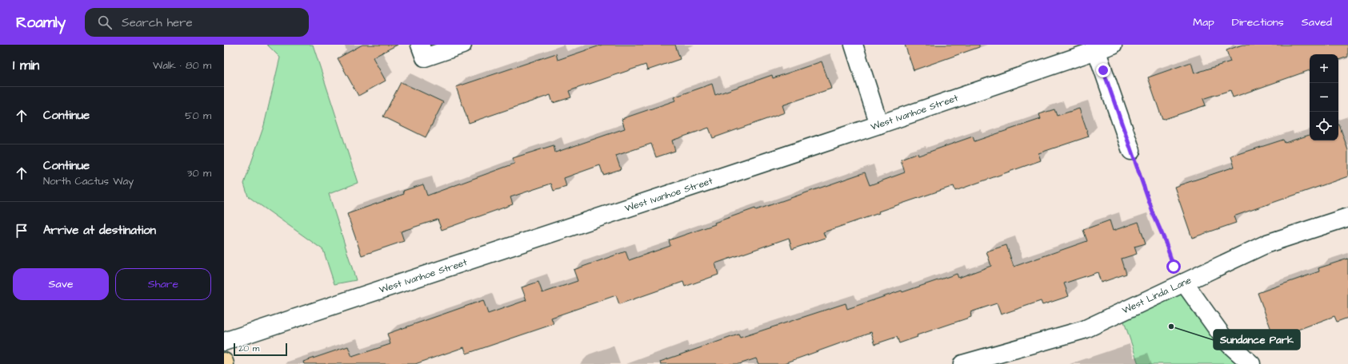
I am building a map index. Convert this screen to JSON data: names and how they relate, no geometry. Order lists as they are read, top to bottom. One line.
{"streets":{"street":["West Ivanhoe Street","West Linda Lane"]},"places":["Sundance Park"],"scale_bar":"20 m","page":{"header":"Roamly","search":"Search here","nav":["Map","Directions","Saved"],"heading":["1 min","Walk · 80 m"],"map_buttons":["+","−"],"list":[["Continue","50 m"],["Continue","North Cactus Way","30 m"],"Arrive at destination"],"buttons":["Save","Share"],"scale":"20 m"}}
